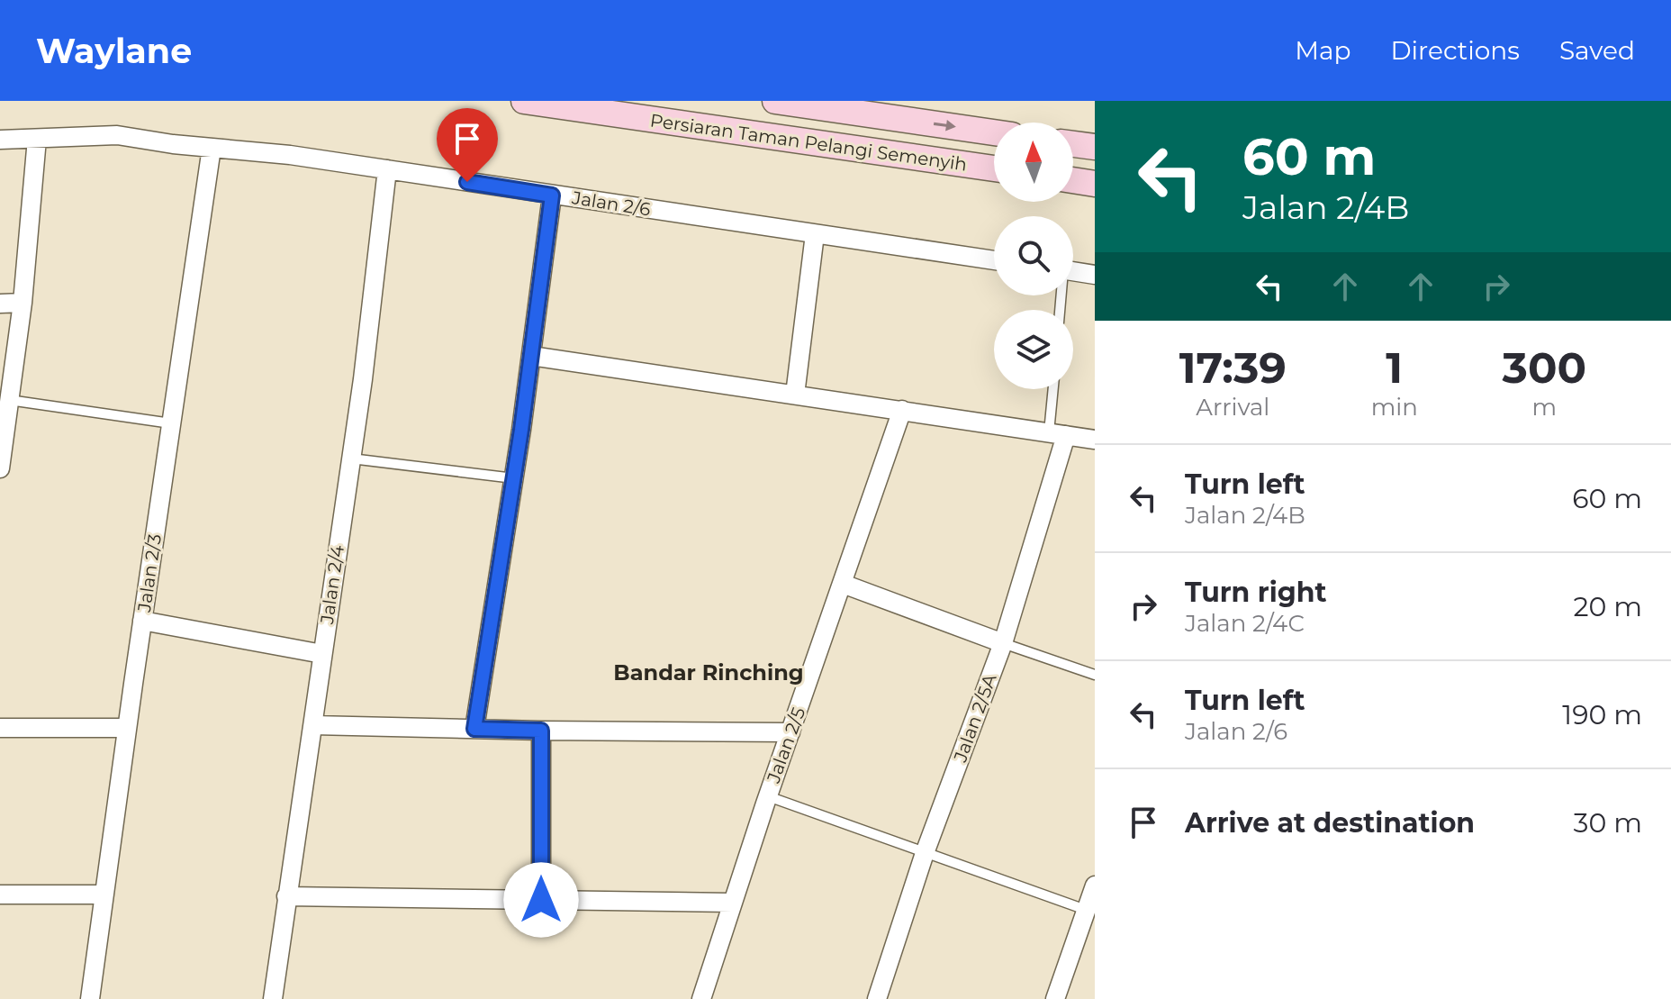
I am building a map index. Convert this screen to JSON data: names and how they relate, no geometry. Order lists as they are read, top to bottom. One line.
{"streets":{"street":["Persiaran Taman Pelangi Semenyih","Jalan 2/6","Jalan 2/3","Jalan 2/4","Jalan 2/5A","Jalan 2/5"]},"crossings":[["Jalan 2/6","Jalan 2/3"],["Jalan 2/6","Jalan 2/4"]],"districts":["Bandar Rinching"],"north":"top","page":{"header":"Waylane","nav":["Map","Directions","Saved"],"turn":["60 m","Jalan 2/4B"],"eta":["17:39","Arrival","1","min","300","m"],"list":[{"name":"Turn left","note":"Jalan 2/4B","value":"60 m"},{"name":"Turn right","note":"Jalan 2/4C","value":"20 m"},{"name":"Turn left","note":"Jalan 2/6","value":"190 m"},{"name":"Arrive at destination","value":"30 m"}]}}
